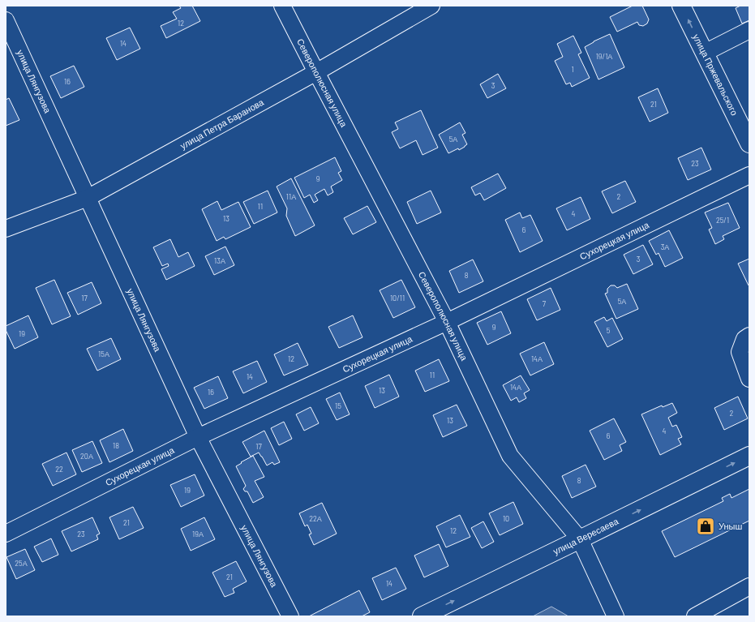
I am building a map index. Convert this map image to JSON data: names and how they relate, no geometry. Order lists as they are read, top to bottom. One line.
{"streets":{"main road":["улица Пржевальского","улица Вересаева"],"street":["улица Лянгузова","Северополюсная улица","улица Петра Баранова","Сухорецкая улица"]},"crossings":[["улица Лянгузова","улица Петра Баранова"],["улица Лянгузова","Сухорецкая улица"],["Северополюсная улица","улица Петра Баранова"],["Северополюсная улица","Сухорецкая улица"],["Северополюсная улица","улица Вересаева"]],"one_way":["улица Вересаева"],"places":{"shop":["Уныш"]},"house_numbers":["12","14","19/1А","1","16","3","21","5А","23","9","11А","2","11","4","13","25/1","6","3А","3","13А","8","17","10/11","5А","7","9","5","19","15А","12","14А","11","14","14А","13","16","15","2","13","4","6","18","17","20А","22","8","19","22А","10","21","12","23","19А","25А","21","14"]}
